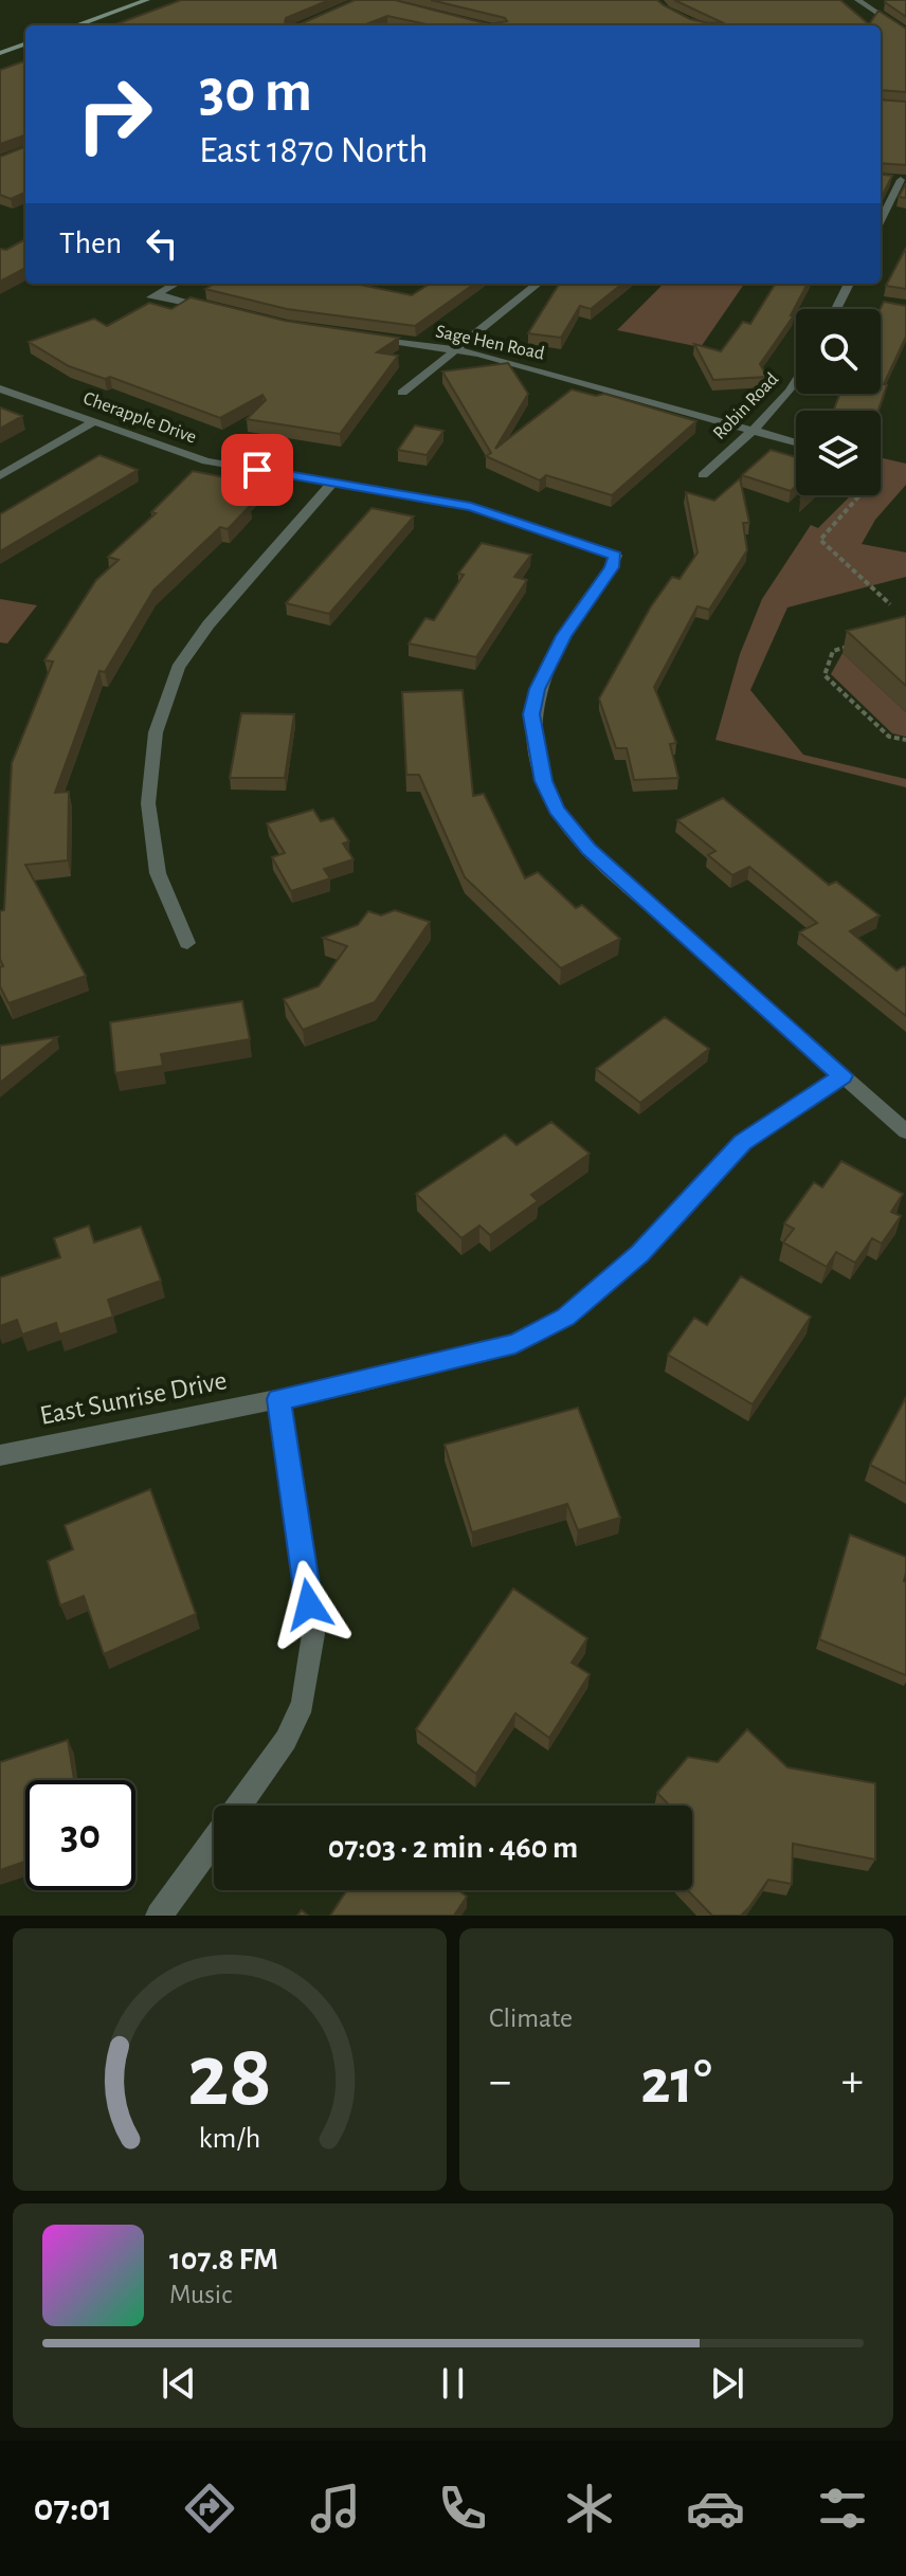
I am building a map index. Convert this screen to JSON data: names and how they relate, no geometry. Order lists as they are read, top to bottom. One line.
{"streets":{"street":["Sage Hen Road","Robin Road","Cherapple Drive","East Sunrise Drive"]},"crossings":[["Sage Hen Road","Robin Road"],["Cherapple Drive","East Sunrise Drive"]],"page":{"turn":["30 m","East 1870 North"],"then":"Then","limit":"30","trip":"07:03 · 2 min · 460 m","tile":"Climate","heat":["−","21°","+"],"song":["107.8 FM","Music"],"tabs":"07:01","gauge":["28","km/h"]}}
